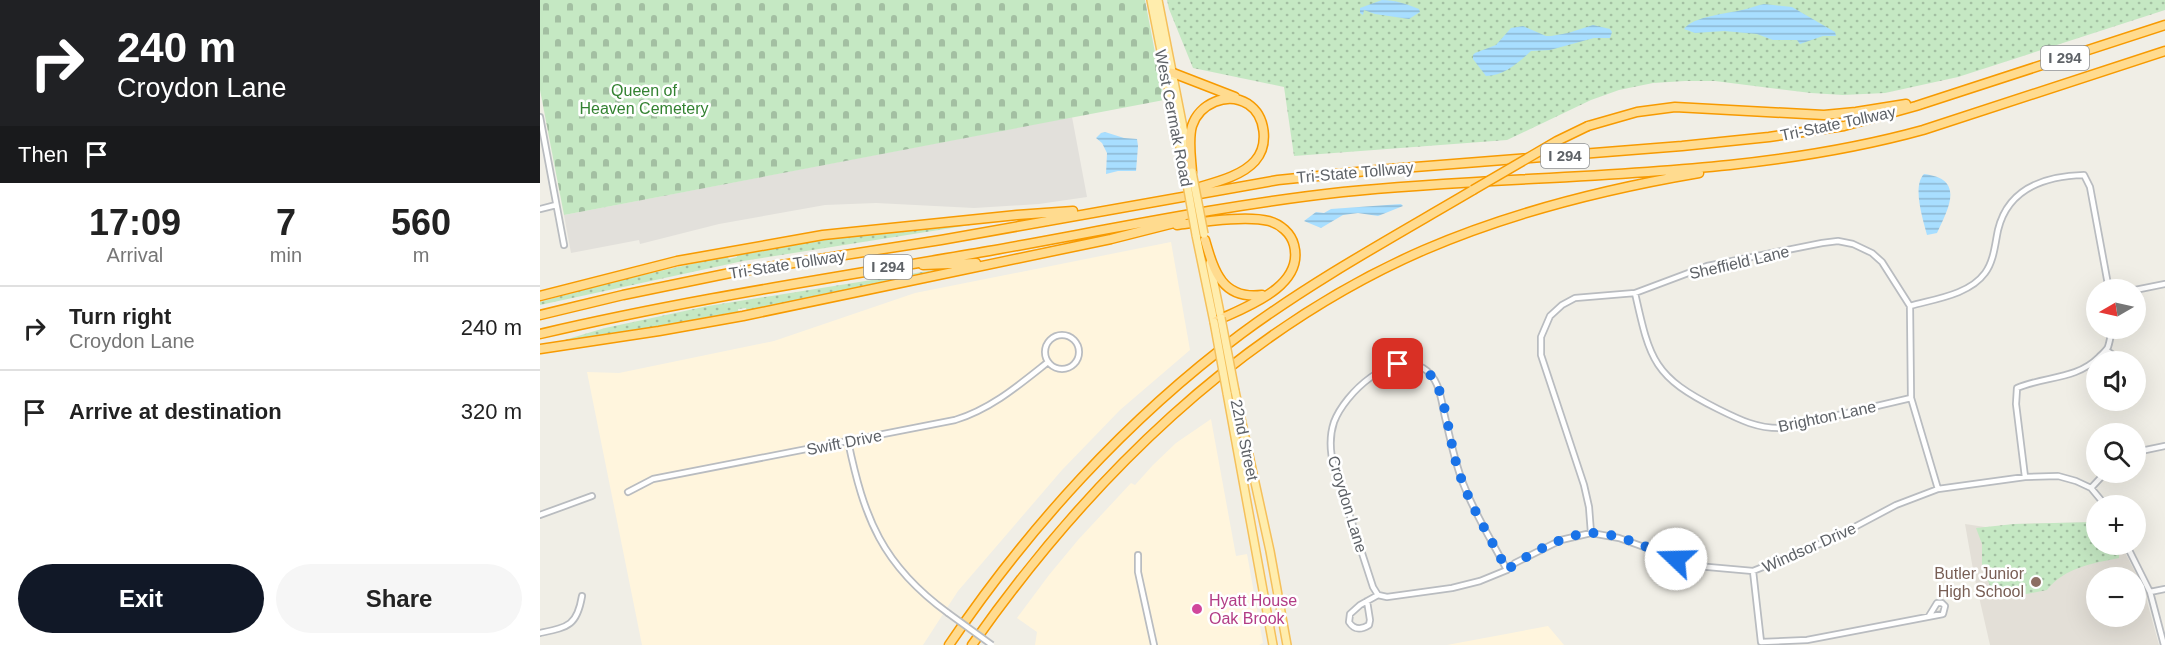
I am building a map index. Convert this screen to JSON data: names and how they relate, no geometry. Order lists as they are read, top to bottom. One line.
{"streets":{"highway":["I 294","Tri-State Tollway"],"main road":["West Cermak Road","22nd Street"],"street":["Sheffield Lane","Brighton Lane","Swift Drive","Croydon Lane","Windsor Drive"]},"crossings":[["West Cermak Road","22nd Street"],["Sheffield Lane","Brighton Lane"],["Sheffield Lane","Windsor Drive"],["Croydon Lane","Windsor Drive"]],"parks":["Queen of Heaven Cemetery"],"places":["Butler Junior High School","Hyatt House Oak Brook"],"north":"left","page":{"turn":["240 m","Croydon Lane"],"then":"Then","eta":["17:09","Arrival","7","min","560","m"],"map_buttons":["+","−"],"list":[{"name":"Turn right","note":"Croydon Lane","value":"240 m"},{"name":"Arrive at destination","value":"320 m"}],"buttons":["Exit","Share"]}}
